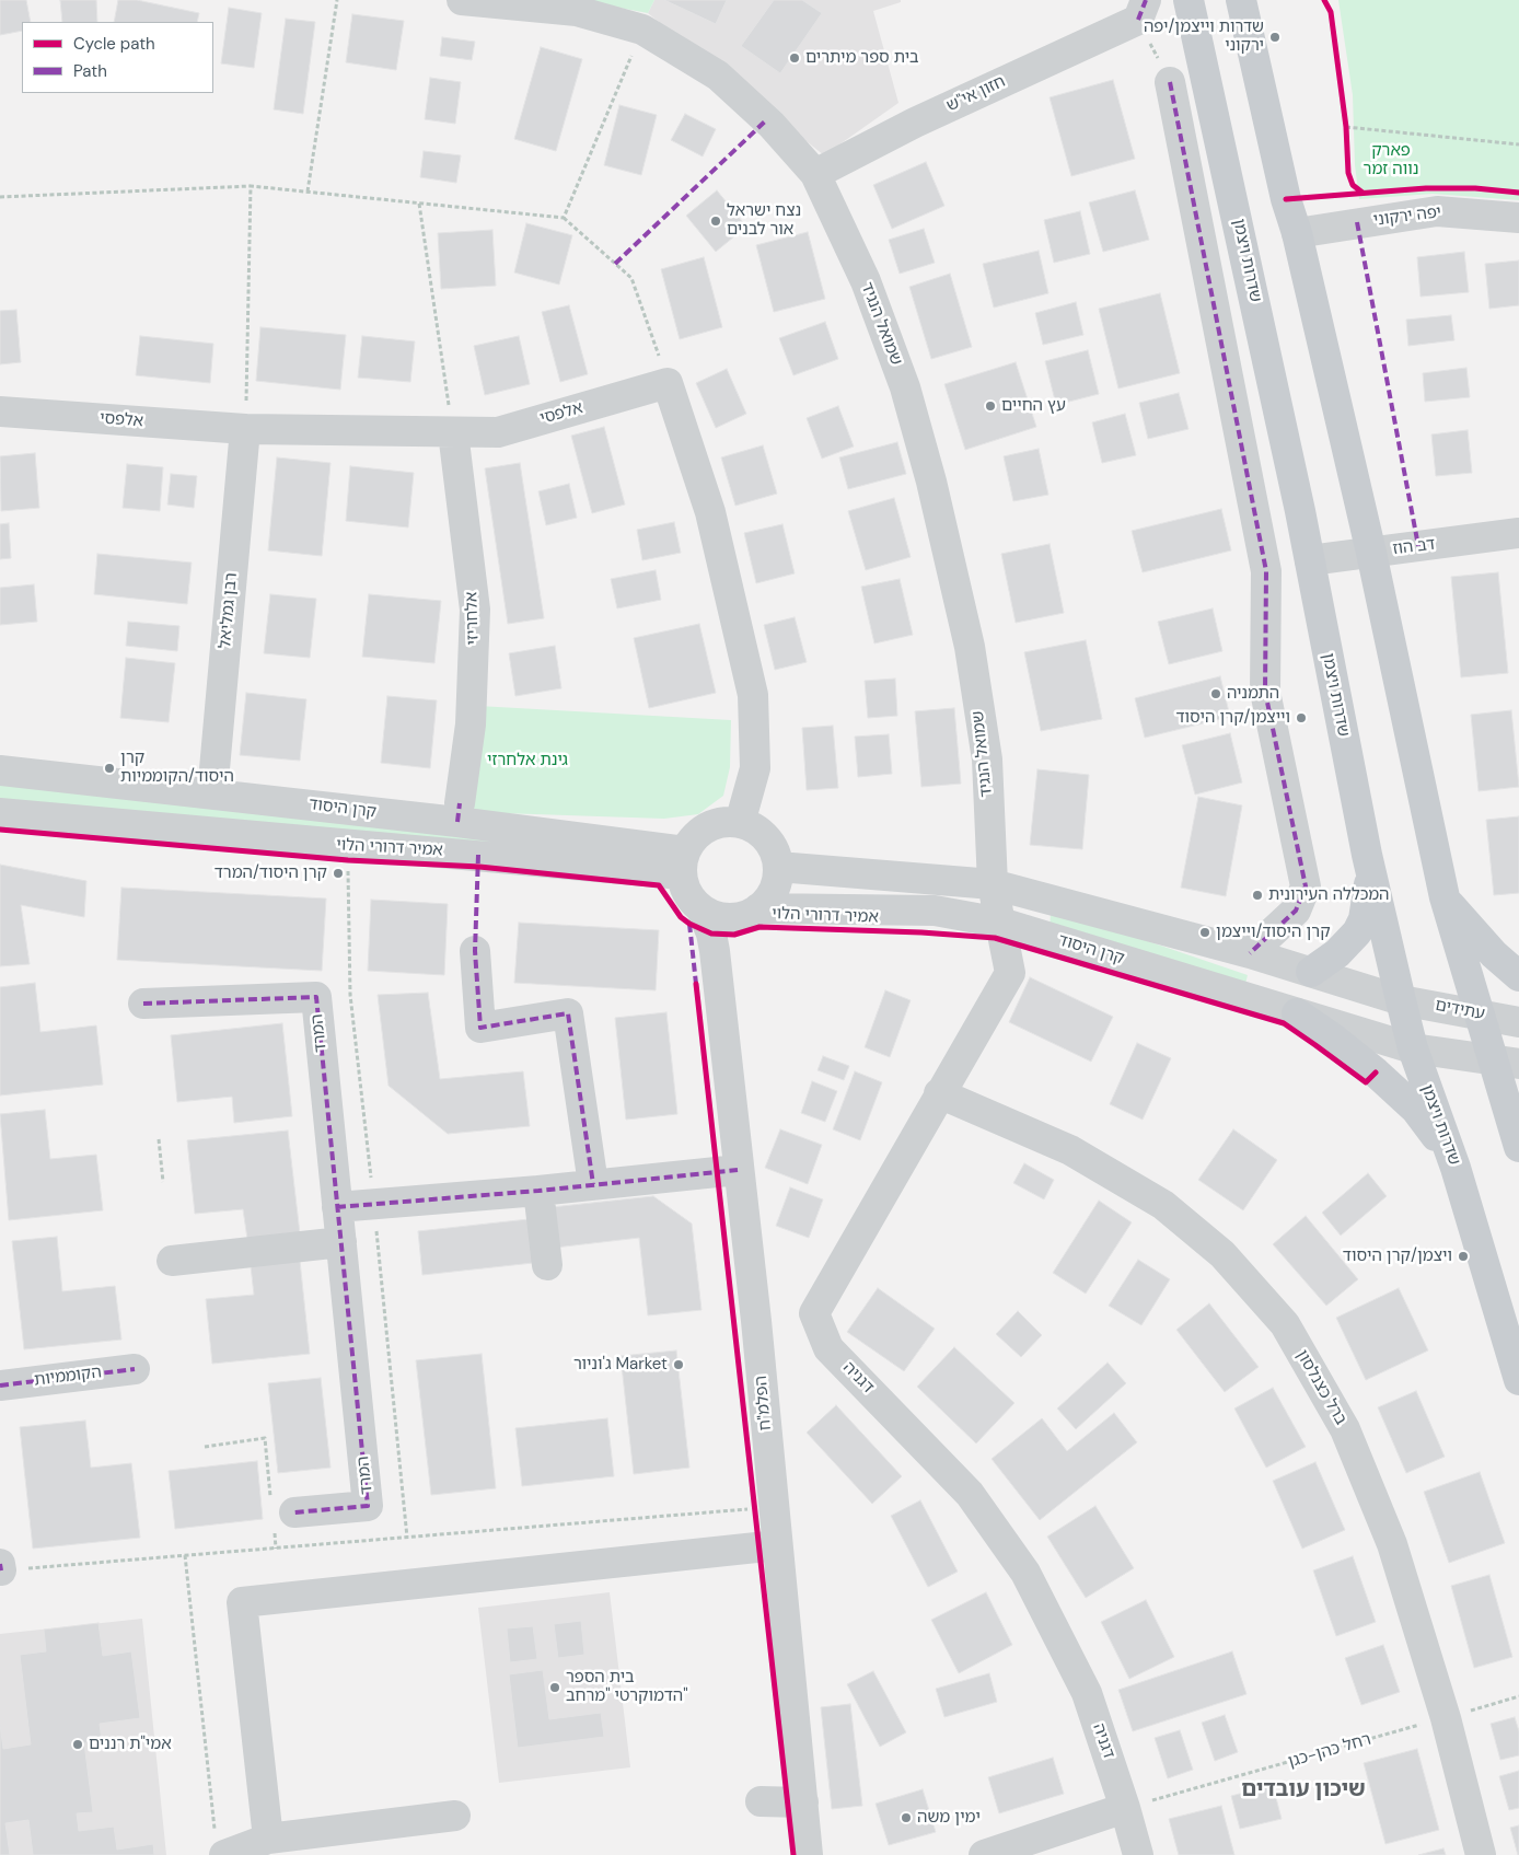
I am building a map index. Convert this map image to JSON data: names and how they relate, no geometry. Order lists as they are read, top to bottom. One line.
{"streets":{"main road":["שדרות ויצמן"],"street":["חזון אי\"ש","יפה ירקוני","שמואל הנגיד","אלפסי","דב הוז","רבן גמליאל","אלחריזי","קרן היסוד","עתידים","המרד","הקוממיות","דגניה","ברל כצנלסון","הפלמ\"ח"],"path":["רחל כהן-כגן"],"cycle path":["אמיר דרורי הלוי"]},"crossings":[["חזון אי\"ש","שמואל הנגיד"],["שדרות ויצמן","דב הוז"],["שדרות ויצמן","קרן היסוד"],["שדרות ויצמן","עתידים"],["שמואל הנגיד","דגניה"],["אלפסי","רבן גמליאל"],["אלפסי","אלחריזי"],["רבן גמליאל","קרן היסוד"],["קרן היסוד","דגניה"],["קרן היסוד","הפלמ\"ח"],["דגניה","ברל כצנלסון"],["דגניה","רחל כהן-כגן"],["ברל כצנלסון","רחל כהן-כגן"]],"districts":["שיכון עובדים"],"parks":["פארק נווה זמר","גינת אלחרזי"],"places":["שדרות וייצמן/יפה ירקוני","בית ספר מיתרים","נצח ישראל אור לבנים","עץ החיים","התמניה","וייצמן/קרן היסוד","קרן היסוד/הקוממיות","קרן היסוד/המרד","המכללה העירונית","קרן היסוד/וייצמן","ויצמן/קרן היסוד","ג'וניור Market","בית הספר הדמוקרטי \"מרחב\"","אמי\"ת רננים","ימין משה"],"legend":["Cycle path","Path"]}
